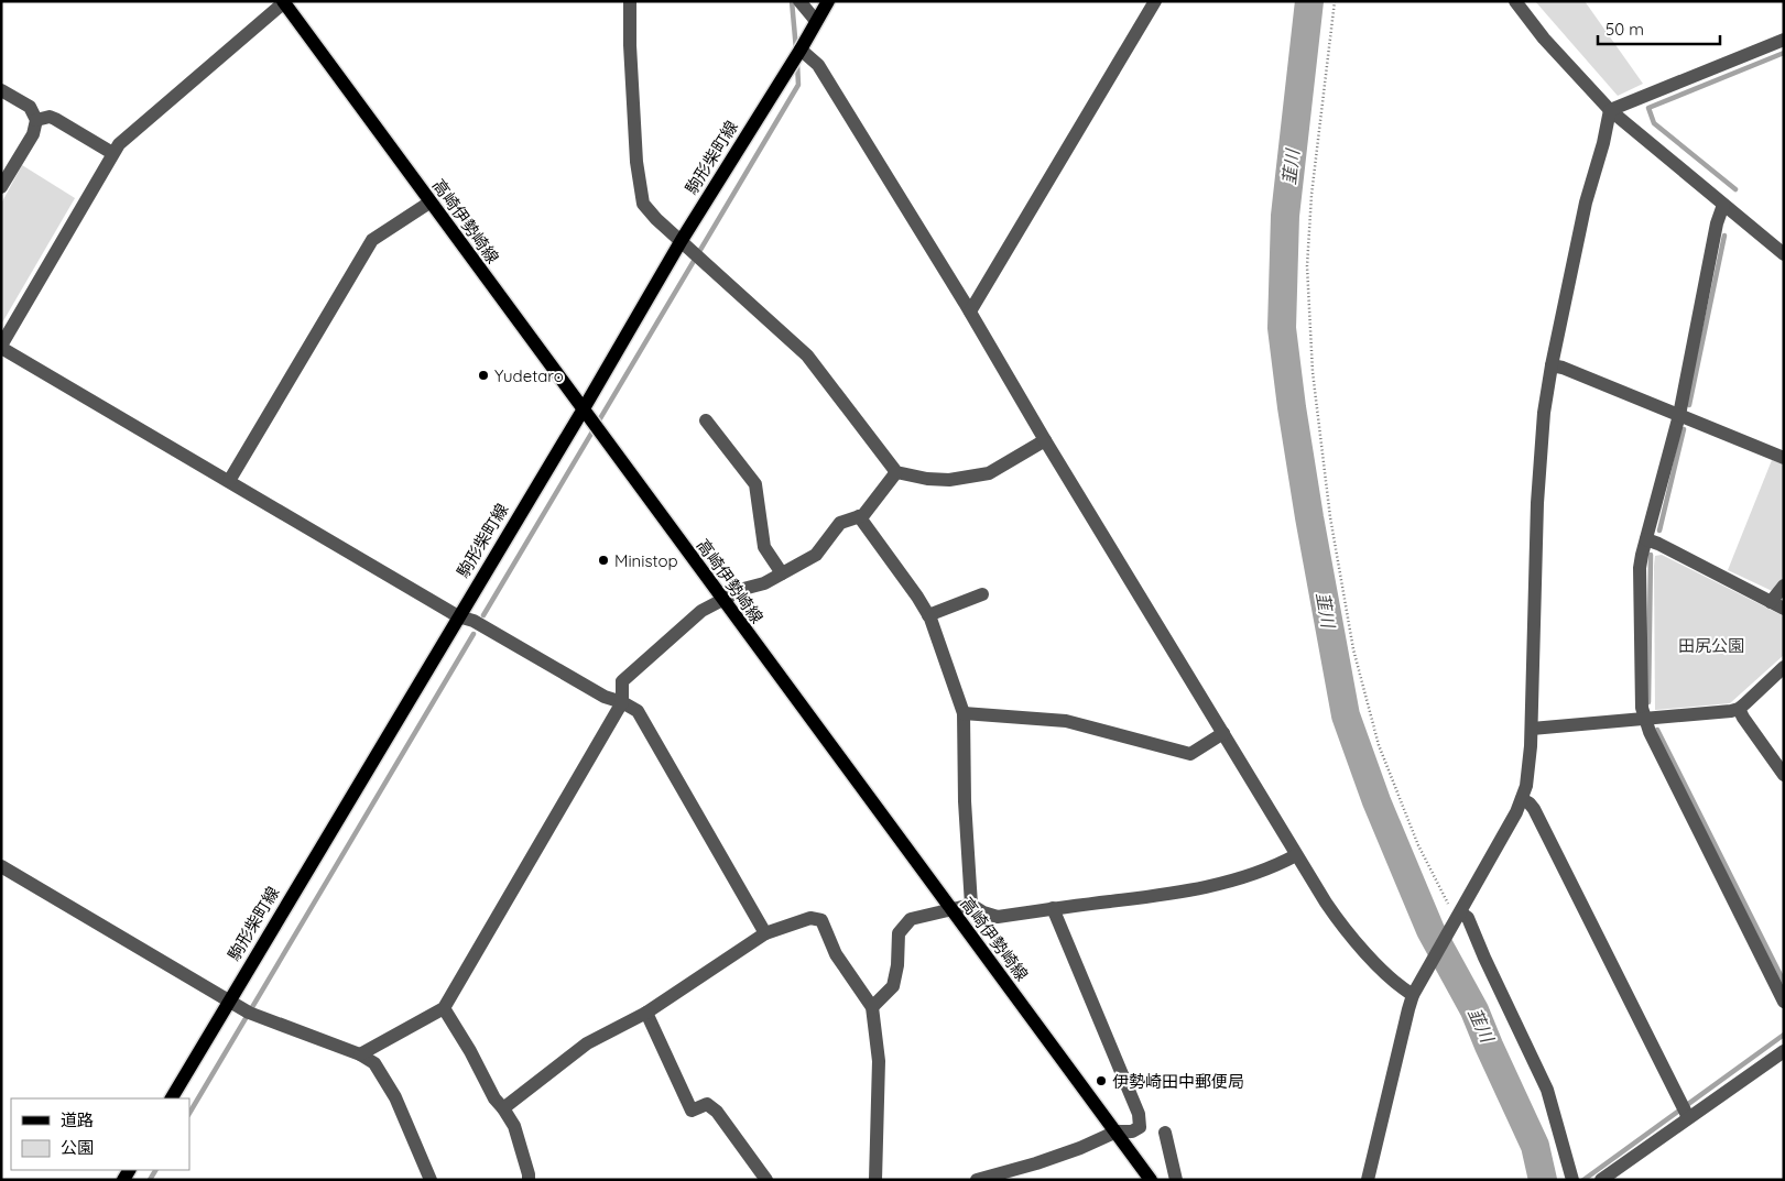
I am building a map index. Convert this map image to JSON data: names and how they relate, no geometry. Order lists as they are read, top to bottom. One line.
{"streets":{"main road":["駒形柴町線","高崎伊勢崎線"]},"crossings":[["駒形柴町線","高崎伊勢崎線"]],"water":["韮川"],"parks":["田尻公園"],"places":["Yudetaro","Ministop","伊勢崎田中郵便局"],"legend":["道路","公園"],"scale_bar":"50 m"}
